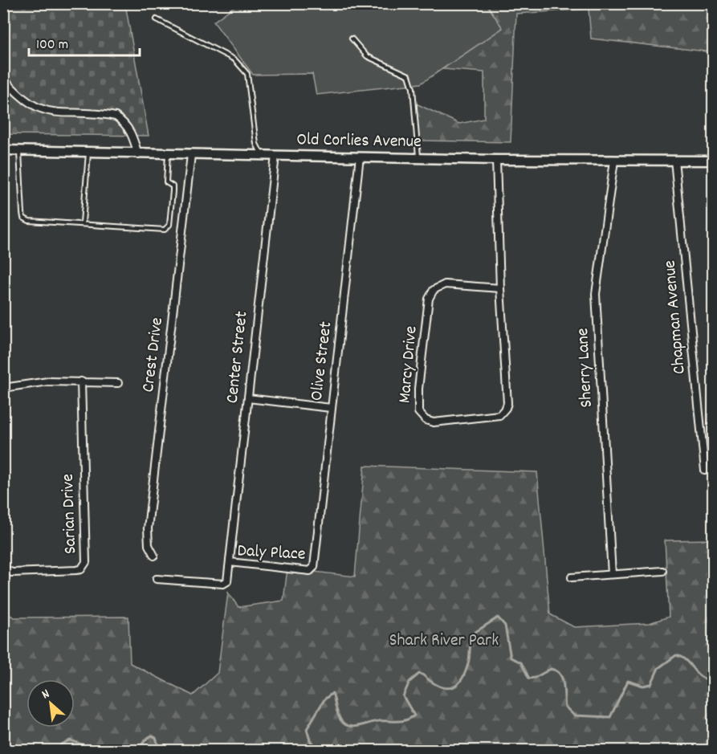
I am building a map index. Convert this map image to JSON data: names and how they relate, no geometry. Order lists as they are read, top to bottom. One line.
{"streets":{"street":["Old Corlies Avenue","Chapman Avenue","Crest Drive","Center Street","Olive Street","Marcy Drive","Sherry Lane","Sarian Drive","Daly Place"]},"crossings":[["Old Corlies Avenue","Chapman Avenue"],["Old Corlies Avenue","Crest Drive"],["Old Corlies Avenue","Center Street"],["Old Corlies Avenue","Olive Street"],["Old Corlies Avenue","Marcy Drive"],["Old Corlies Avenue","Sherry Lane"],["Center Street","Daly Place"],["Olive Street","Daly Place"]],"parks":["Shark River Park"],"scale_bar":"100 m","north":"top left"}
